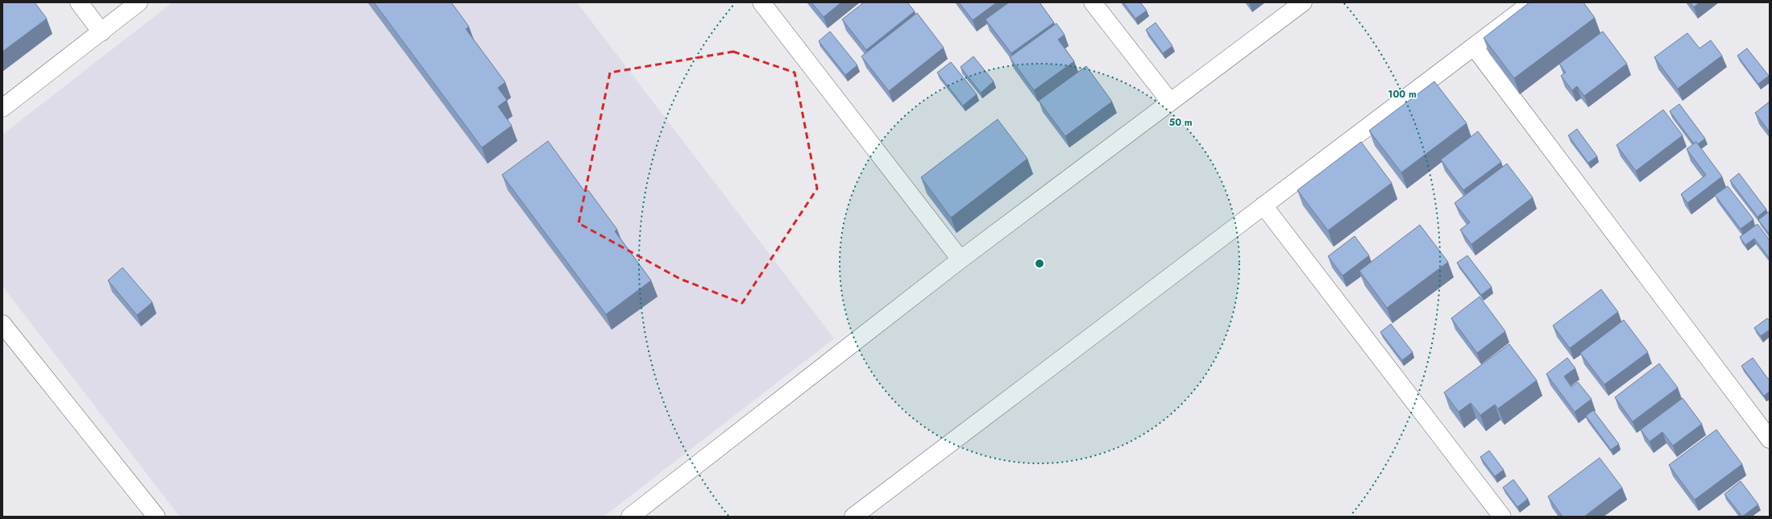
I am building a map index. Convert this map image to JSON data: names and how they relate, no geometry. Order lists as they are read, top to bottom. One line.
{"rings":["100 m","50 m"]}
